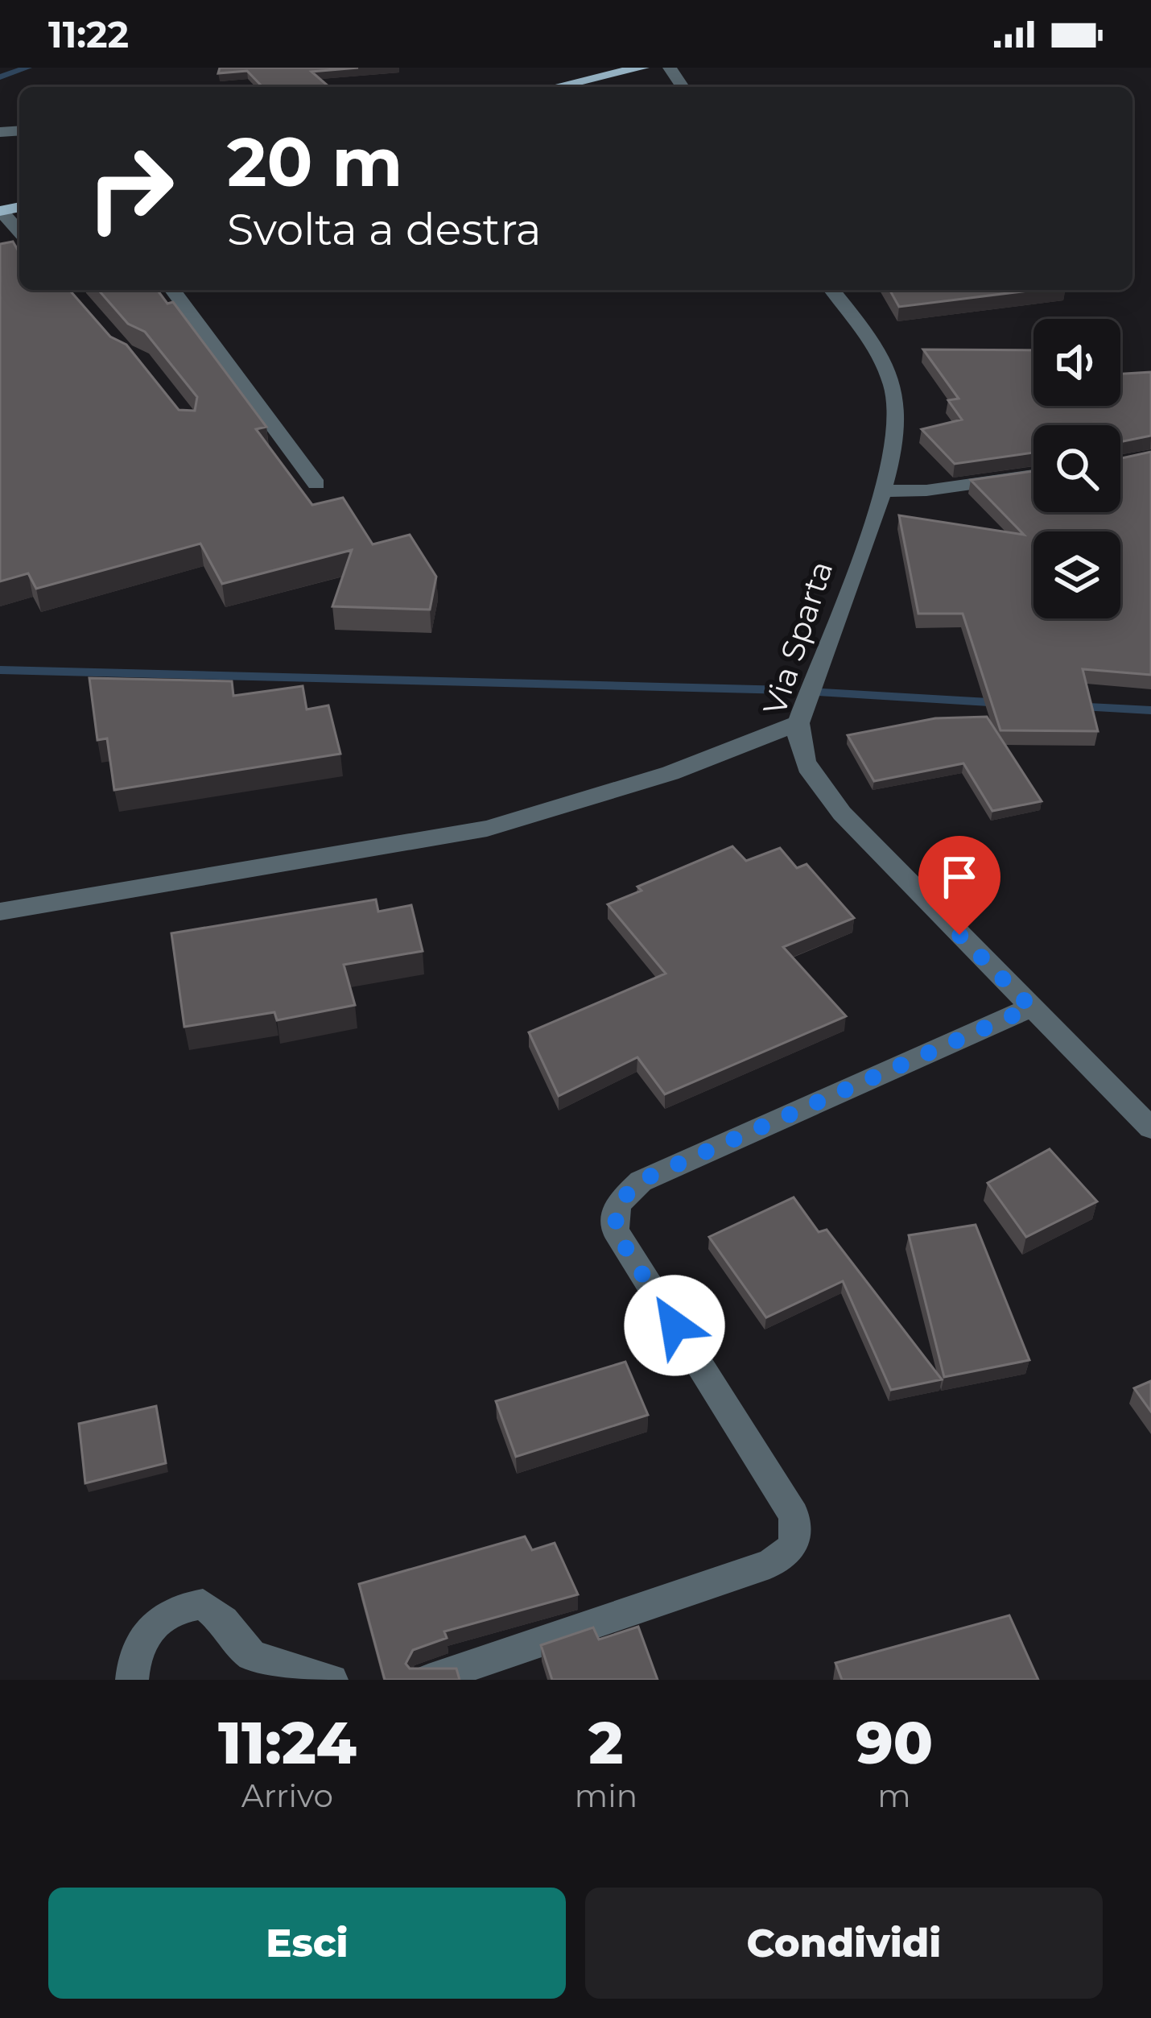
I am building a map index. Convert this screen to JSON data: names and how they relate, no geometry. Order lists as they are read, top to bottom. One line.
{"streets":{"street":["Via Sparta"]},"page":{"status":"11:22","turn":["20 m","Svolta a destra"],"eta":["11:24","Arrivo","2","min","90","m"],"buttons":["Esci","Condividi"]}}
